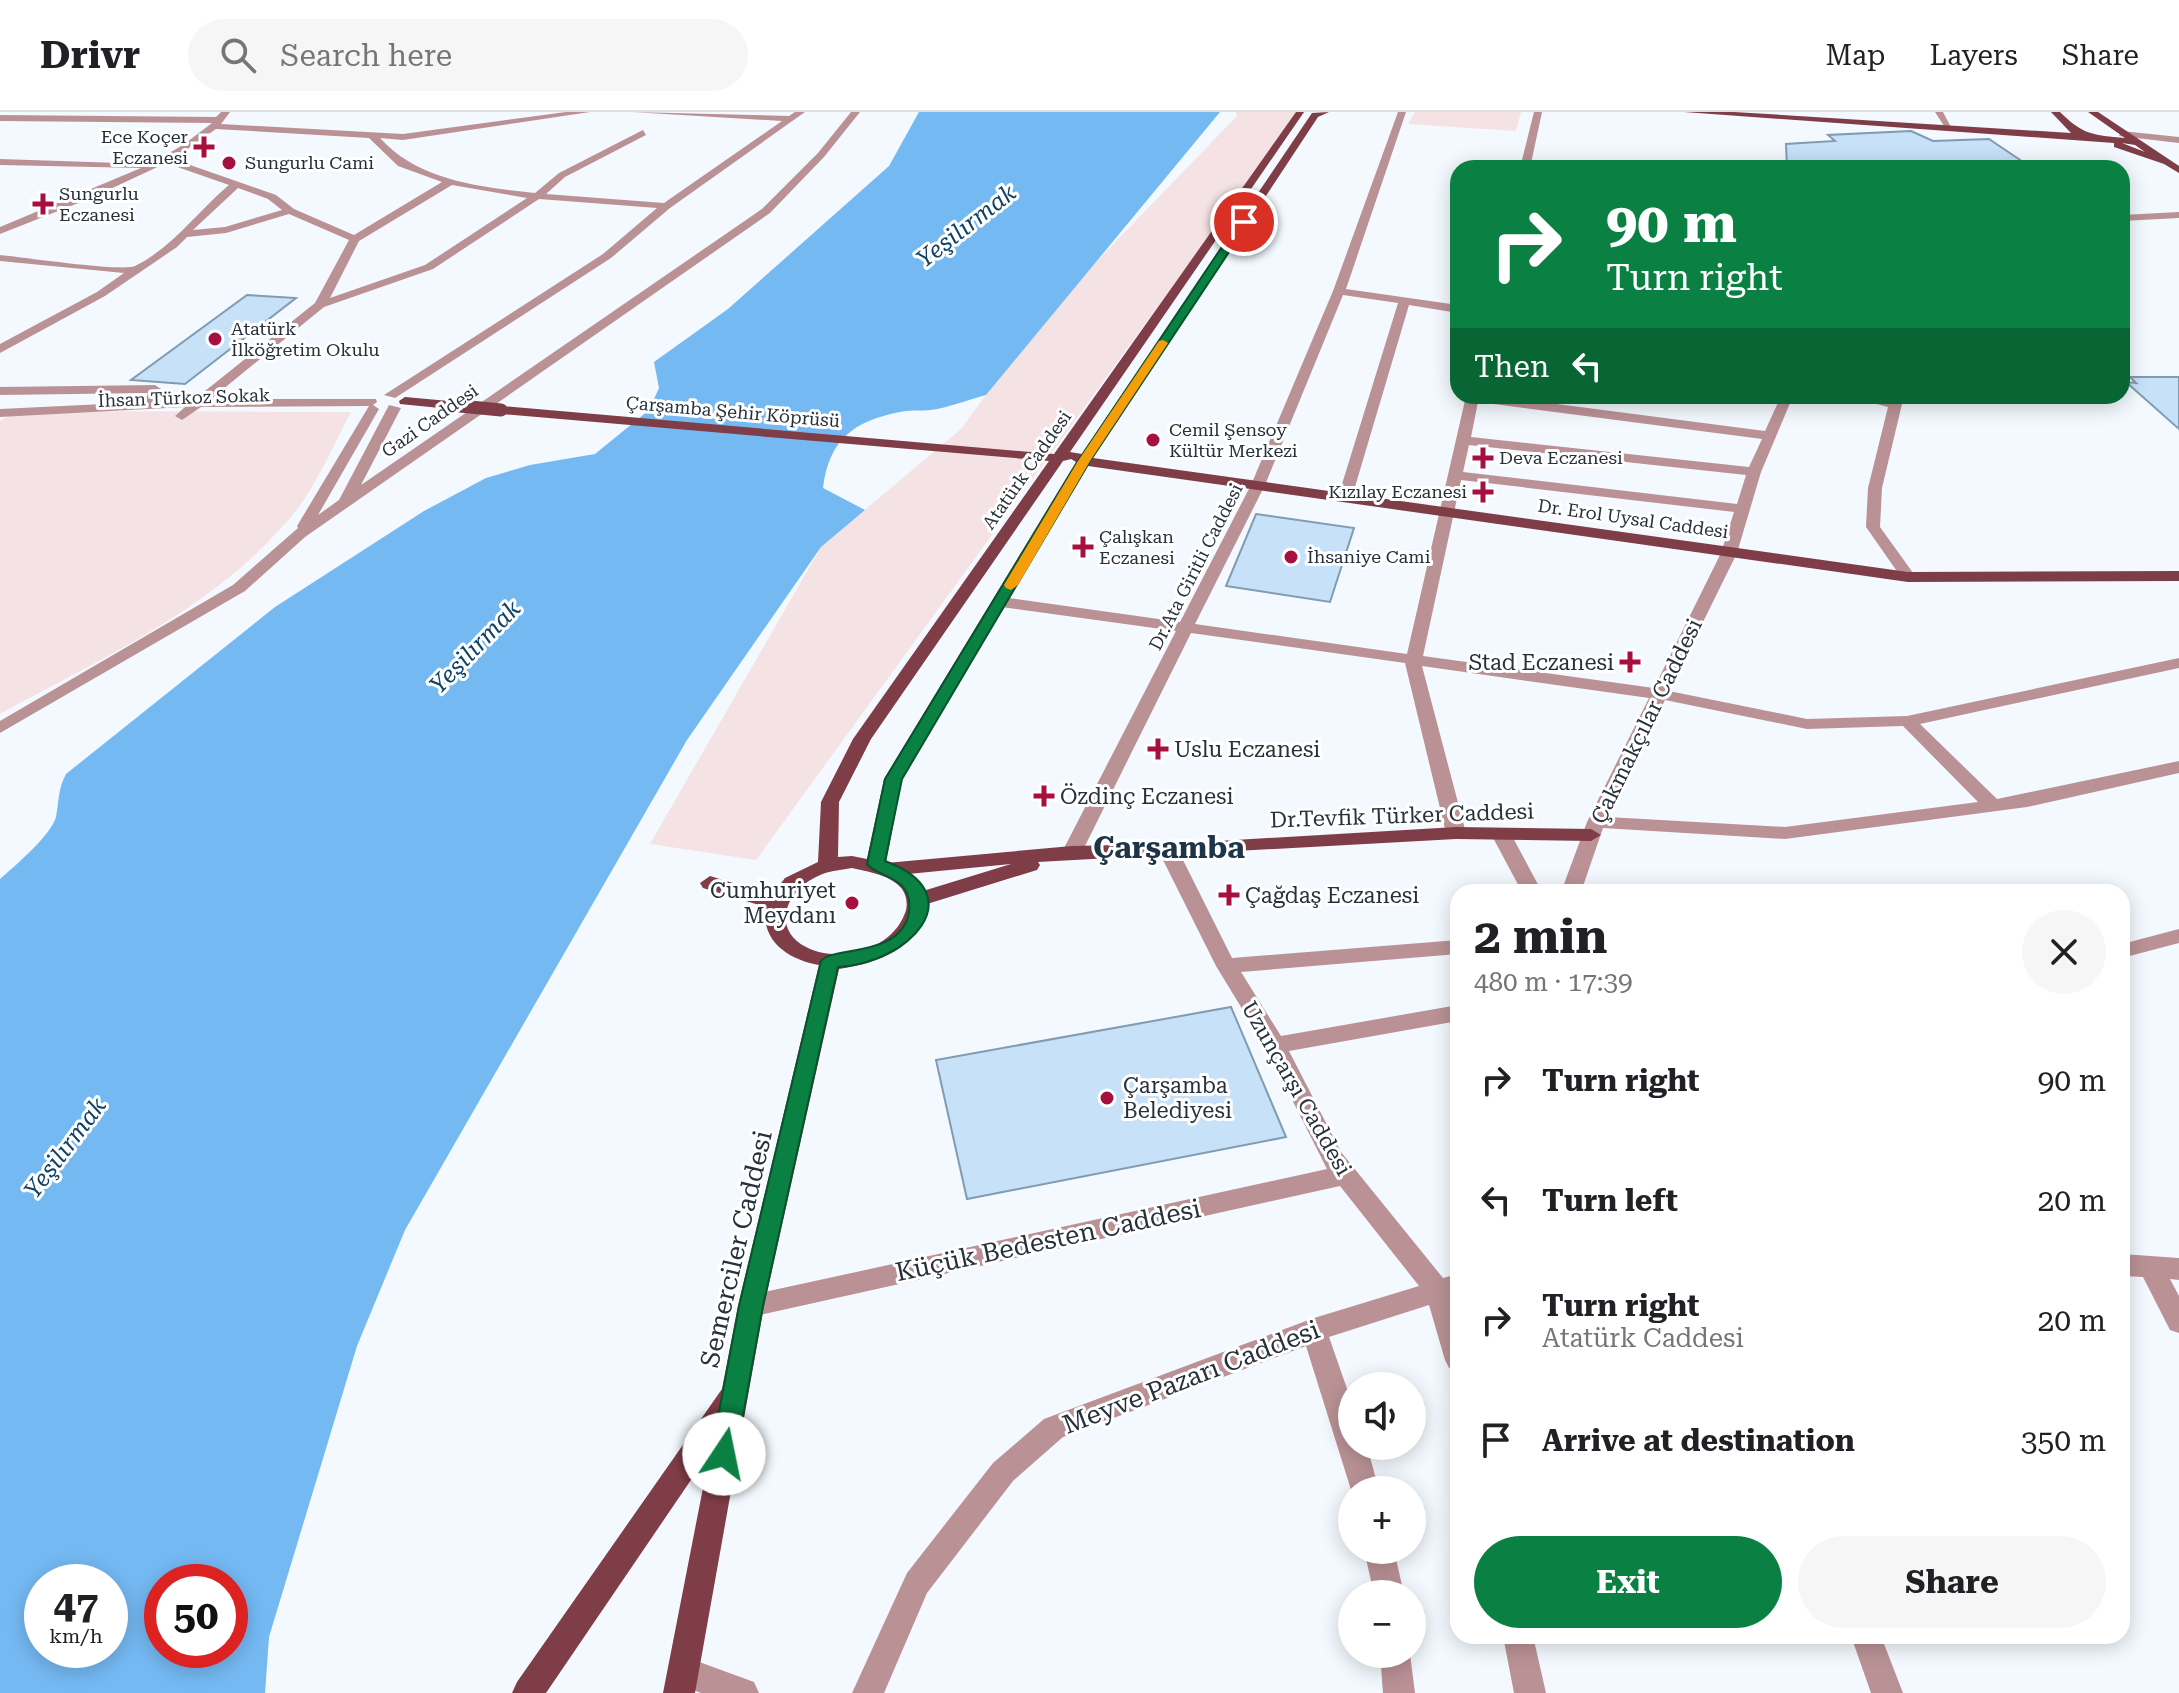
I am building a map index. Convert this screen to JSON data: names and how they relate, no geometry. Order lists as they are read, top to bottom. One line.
{"streets":{"main road":["Çarşamba Şehir Köprüsü","Atatürk Caddesi","Dr. Erol Uysal Caddesi","Dr.Tevfik Türker Caddesi","Semerciler Caddesi"],"street":["İhsan Türkoz Sokak","Gazi Caddesi","Dr.Ata Giritli Caddesi","Çakmakçılar Caddesi","Uzunçarşı Caddesi","Küçük Bedesten Caddesi","Meyve Pazarı Caddesi"]},"crossings":[["Çarşamba Şehir Köprüsü","Atatürk Caddesi"],["Çarşamba Şehir Köprüsü","Dr. Erol Uysal Caddesi"],["Atatürk Caddesi","Dr. Erol Uysal Caddesi"],["Atatürk Caddesi","Dr.Tevfik Türker Caddesi"],["Atatürk Caddesi","Semerciler Caddesi"],["Dr. Erol Uysal Caddesi","Dr.Ata Giritli Caddesi"],["Dr. Erol Uysal Caddesi","Çakmakçılar Caddesi"],["Dr.Ata Giritli Caddesi","Dr.Tevfik Türker Caddesi"],["Çakmakçılar Caddesi","Dr.Tevfik Türker Caddesi"],["Dr.Tevfik Türker Caddesi","Uzunçarşı Caddesi"],["Dr.Tevfik Türker Caddesi","Semerciler Caddesi"],["Uzunçarşı Caddesi","Küçük Bedesten Caddesi"],["Uzunçarşı Caddesi","Meyve Pazarı Caddesi"],["Küçük Bedesten Caddesi","Semerciler Caddesi"]],"districts":["Çarşamba"],"water":["Yeşilırmak"],"places":{"health":["Ece Koçer Eczanesi","Sungurlu Eczanesi","Deva Eczanesi","Kızılay Eczanesi","Çalışkan Eczanesi","Stad Eczanesi","Uslu Eczanesi","Özdinç Eczanesi","Çağdaş Eczanesi"],"other":["Sungurlu Cami","Atatürk İlköğretim Okulu","Cemil Şensoy Kültür Merkezi","İhsaniye Cami","Cumhuriyet Meydanı","Çarşamba Belediyesi"]},"page":{"header":"Drivr","search":"Search here","nav":["Map","Layers","Share"],"turn":["90 m","Turn right"],"then":"Then","heading":["2 min","480 m · 17:39"],"list":[{"name":"Turn right","value":"90 m"},{"name":"Turn left","value":"20 m"},{"name":"Turn right","note":"Atatürk Caddesi","value":"20 m"},{"name":"Arrive at destination","value":"350 m"}],"map_buttons":["+","−"],"buttons":["Exit","Share"],"speed":"47 km/h","limit":"50"}}
